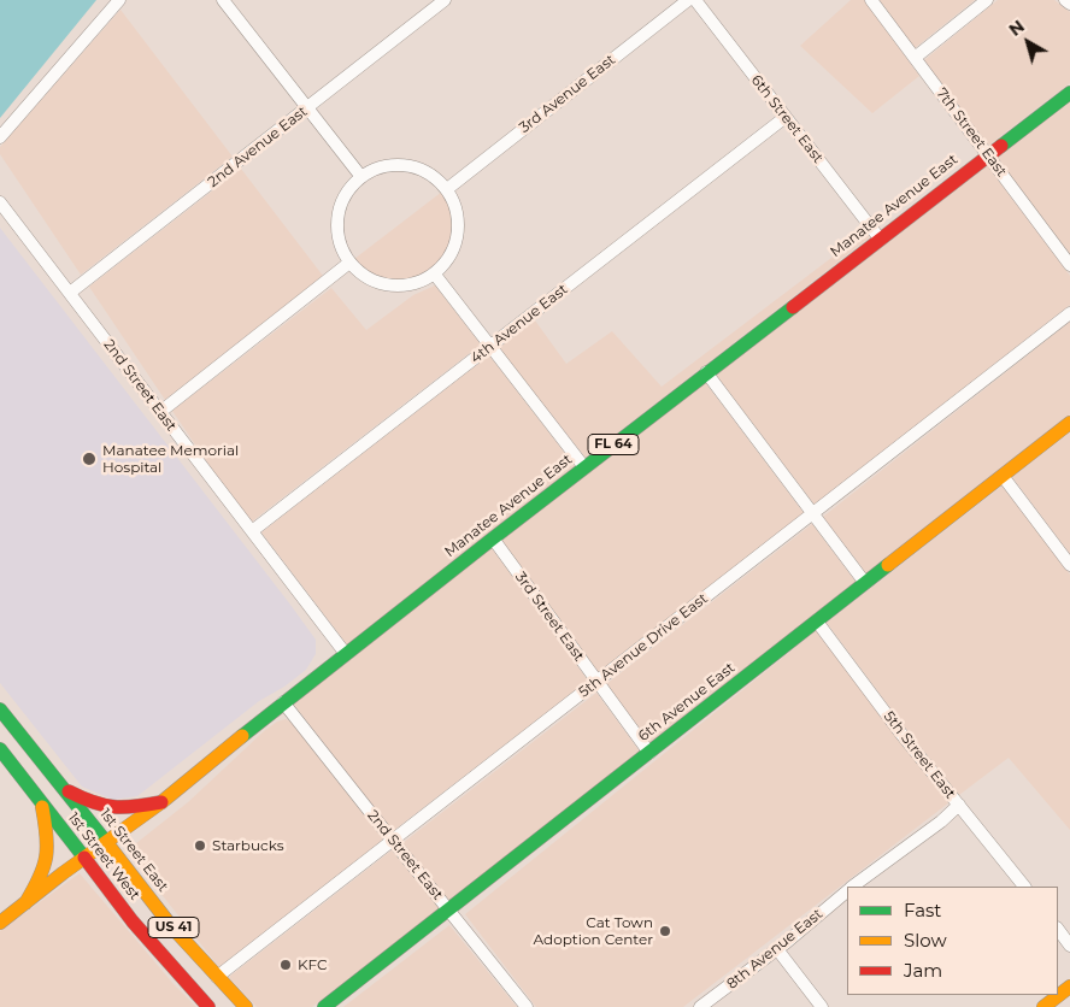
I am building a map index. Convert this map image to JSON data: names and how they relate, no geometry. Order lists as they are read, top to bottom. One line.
{"streets":{"main road":["Manatee Avenue East","FL 64","6th Avenue East","1st Street East","1st Street West","US 41"],"street":["3rd Avenue East","6th Street East","7th Street East","2nd Avenue East","4th Avenue East","2nd Street East","3rd Street East","5th Avenue Drive East","5th Street East","8th Avenue East"]},"crossings":[["6th Street East","Manatee Avenue East"],["6th Street East","4th Avenue East"],["7th Street East","Manatee Avenue East"],["2nd Avenue East","2nd Street East"],["Manatee Avenue East","2nd Street East"],["Manatee Avenue East","FL 64"],["Manatee Avenue East","3rd Street East"],["Manatee Avenue East","1st Street East"],["Manatee Avenue East","1st Street West"],["4th Avenue East","2nd Street East"],["2nd Street East","5th Avenue Drive East"],["2nd Street East","6th Avenue East"],["FL 64","1st Street West"],["3rd Street East","5th Avenue Drive East"],["3rd Street East","6th Avenue East"],["5th Avenue Drive East","1st Street East"],["6th Avenue East","5th Street East"],["5th Street East","8th Avenue East"]],"places":["Manatee Memorial Hospital","Starbucks","Cat Town Adoption Center","KFC"],"legend":["Fast","Slow","Jam"],"north":"top left"}
